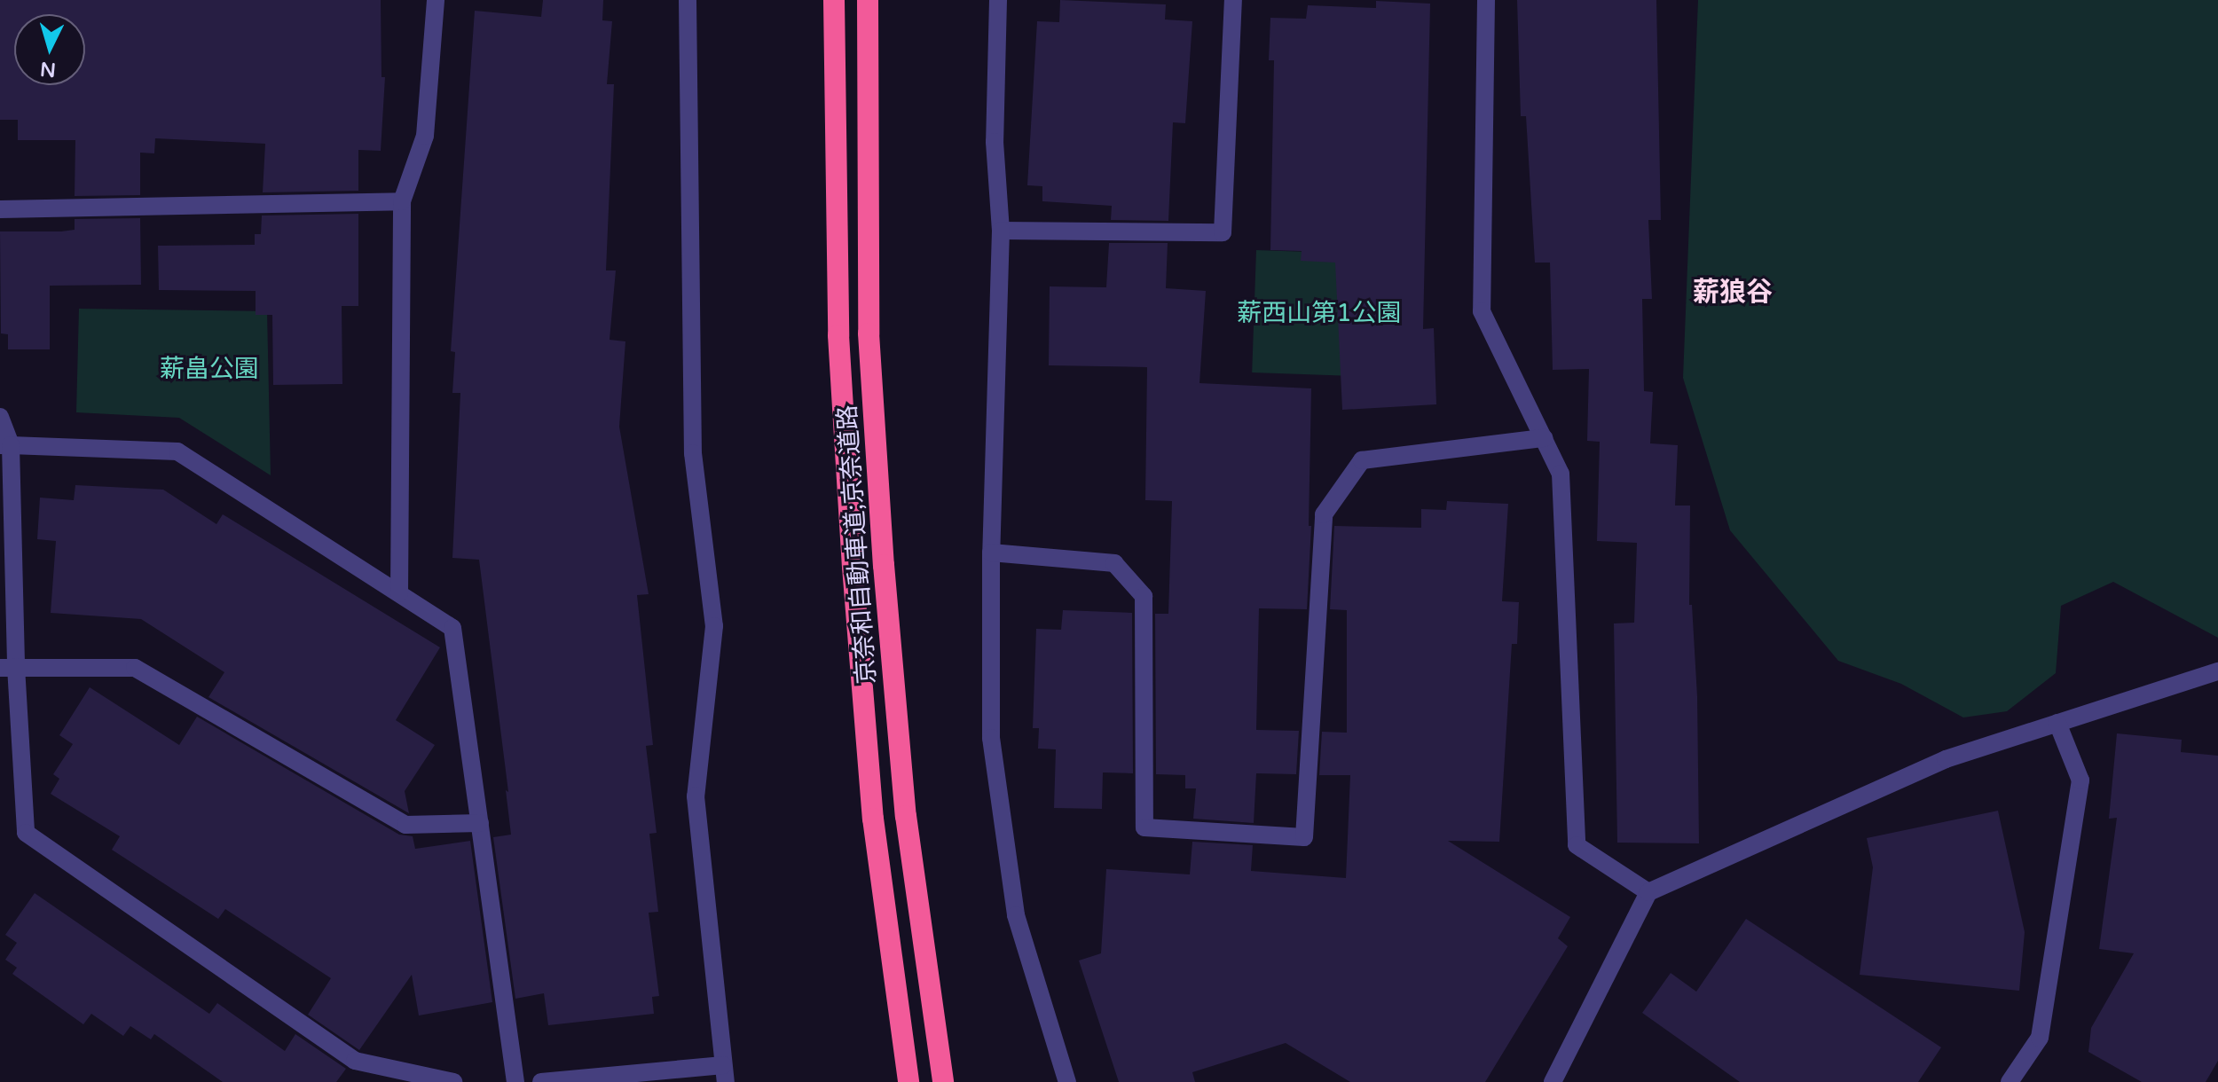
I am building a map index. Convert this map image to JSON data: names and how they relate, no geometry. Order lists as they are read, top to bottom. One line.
{"streets":{"highway":["京奈和自動車道;京奈道路"]},"districts":["薪狼谷"],"parks":["薪西山第1公園","薪畠公園"],"north":"bottom"}
